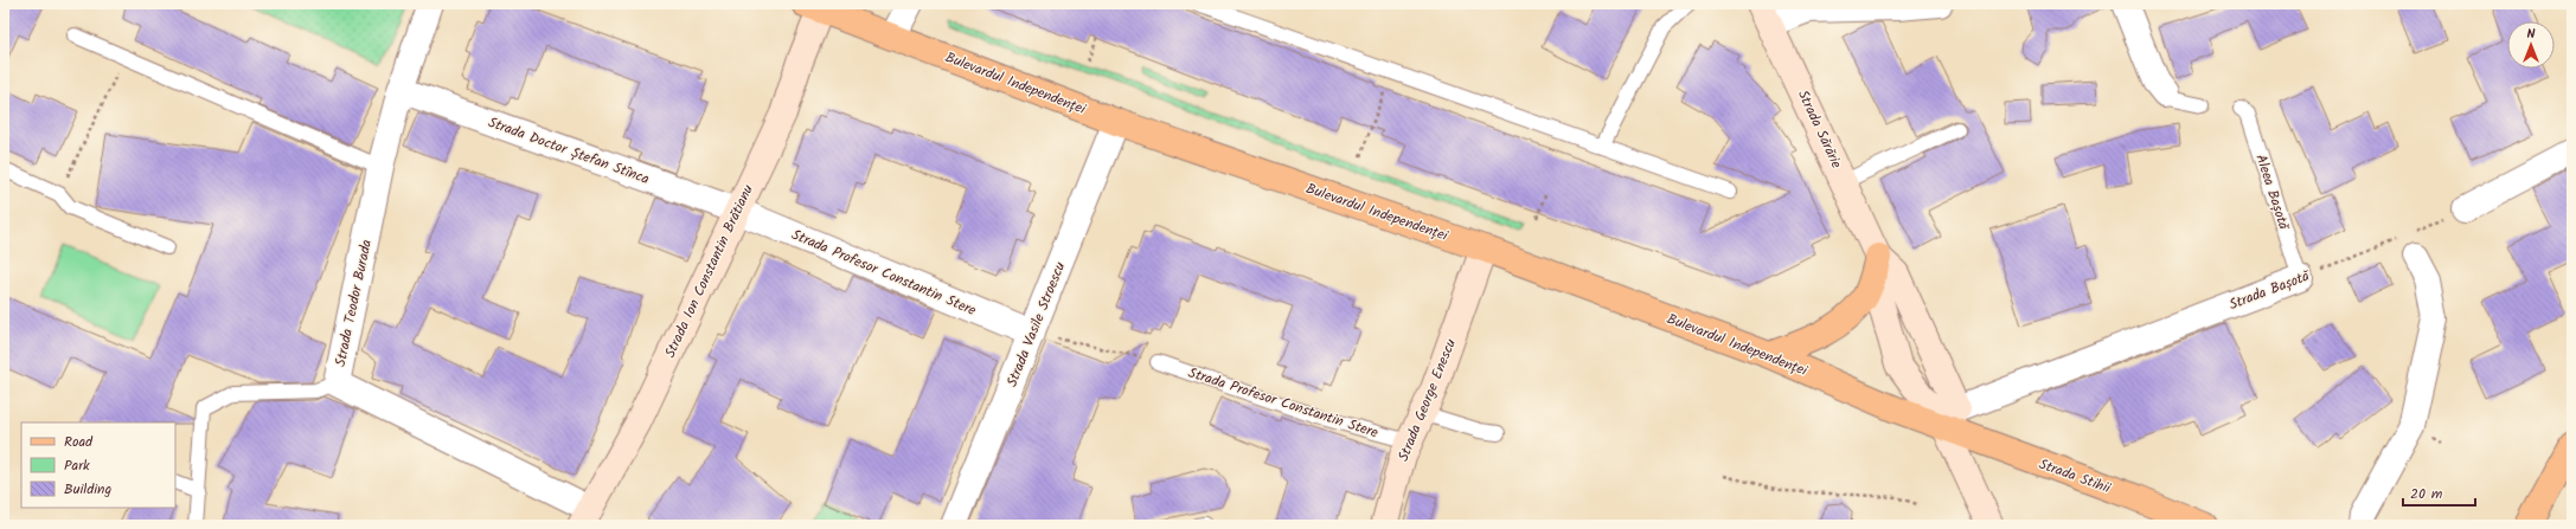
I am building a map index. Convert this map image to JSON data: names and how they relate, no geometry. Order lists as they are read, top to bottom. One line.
{"streets":{"main road":["Bulevardul Independenței","Strada Stihii"],"street":["Strada Sărărie","Strada Doctor Ștefan Stînca","Strada Ion Constantin Brătianu","Strada Profesor Constantin Stere","Strada Bașotă","Strada Teodor Burada","Strada Vasile Stroescu","Strada George Enescu"],"lane":["Aleea Bașotă"]},"crossings":[["Bulevardul Independenței","Strada Sărărie"],["Bulevardul Independenței","Strada Ion Constantin Brătianu"],["Bulevardul Independenței","Strada Bașotă"],["Bulevardul Independenței","Strada Vasile Stroescu"],["Bulevardul Independenței","Strada George Enescu"],["Bulevardul Independenței","Strada Stihii"],["Strada Sărărie","Strada Bașotă"],["Strada Sărărie","Strada Stihii"],["Strada Doctor Ștefan Stînca","Strada Ion Constantin Brătianu"],["Strada Doctor Ștefan Stînca","Strada Profesor Constantin Stere"],["Strada Doctor Ștefan Stînca","Strada Teodor Burada"],["Aleea Bașotă","Strada Bașotă"],["Strada Ion Constantin Brătianu","Strada Profesor Constantin Stere"],["Strada Ion Constantin Brătianu","Strada Teodor Burada"],["Strada Profesor Constantin Stere","Strada Vasile Stroescu"],["Strada Profesor Constantin Stere","Strada George Enescu"],["Strada Bașotă","Strada Stihii"]],"legend":["Road","Park","Building"],"scale_bar":"20 m","north":"top"}
